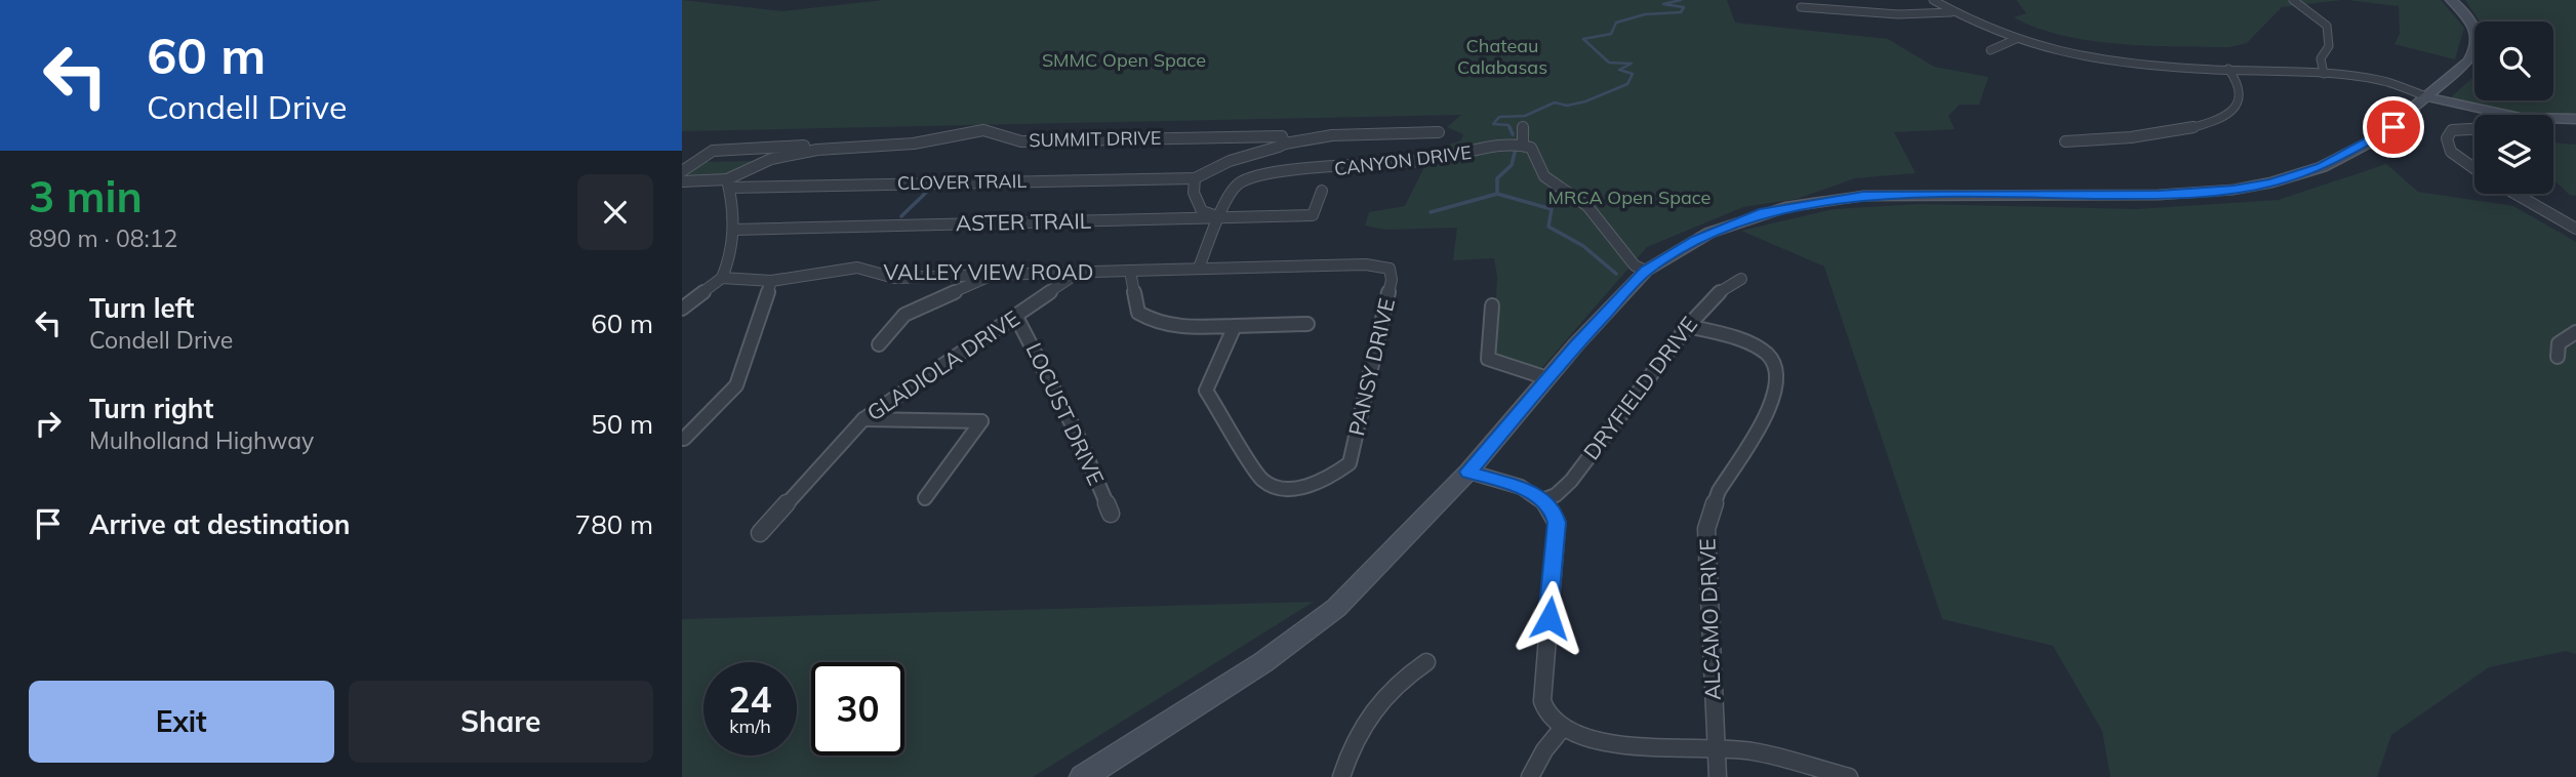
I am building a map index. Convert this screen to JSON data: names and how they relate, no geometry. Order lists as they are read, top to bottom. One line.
{"streets":{"street":["SUMMIT DRIVE","CANYON DRIVE","CLOVER TRAIL","ASTER TRAIL","VALLEY VIEW ROAD","GLADIOLA DRIVE","PANSY DRIVE","DRYFIELD DRIVE","LOCUST DRIVE","ALCAMO DRIVE"]},"crossings":[["SUMMIT DRIVE","CLOVER TRAIL"],["CANYON DRIVE","ASTER TRAIL"],["CANYON DRIVE","VALLEY VIEW ROAD"],["VALLEY VIEW ROAD","GLADIOLA DRIVE"],["VALLEY VIEW ROAD","PANSY DRIVE"],["GLADIOLA DRIVE","LOCUST DRIVE"],["DRYFIELD DRIVE","ALCAMO DRIVE"]],"parks":["Chateau Calabasas","SMMC Open Space","MRCA Open Space"],"page":{"turn":["60 m","Condell Drive"],"heading":["3 min","890 m · 08:12"],"list":[{"name":"Turn left","note":"Condell Drive","value":"60 m"},{"name":"Turn right","note":"Mulholland Highway","value":"50 m"},{"name":"Arrive at destination","value":"780 m"}],"speed":"24 km/h","limit":"30","buttons":["Exit","Share"]}}
